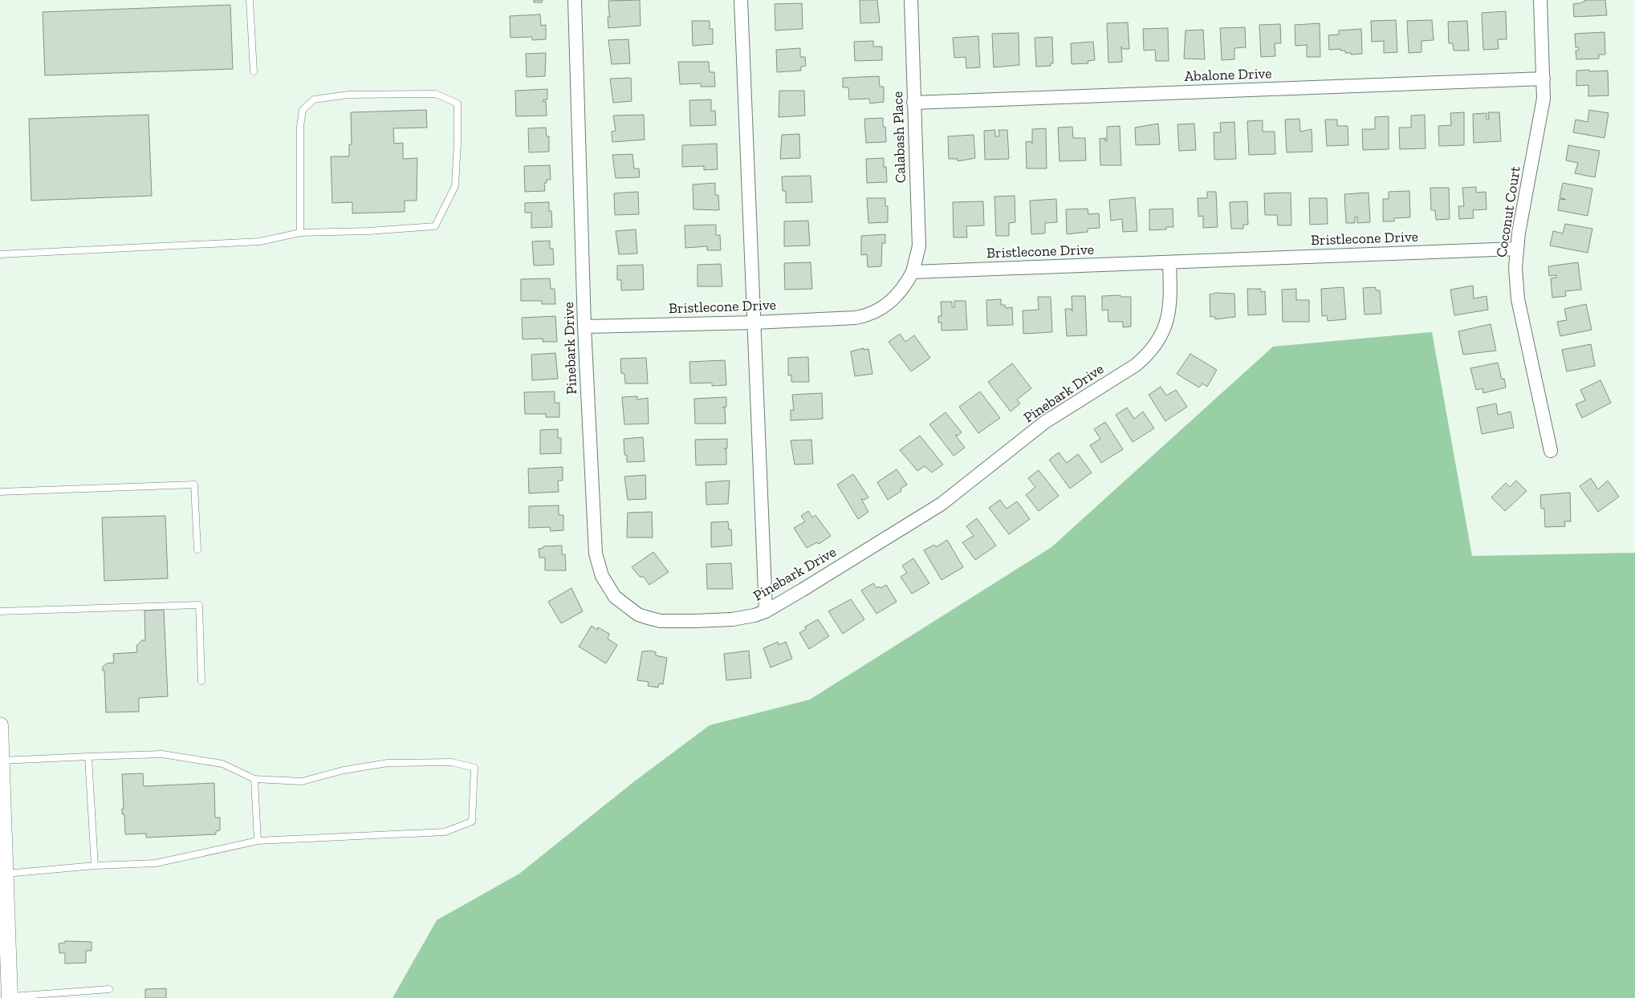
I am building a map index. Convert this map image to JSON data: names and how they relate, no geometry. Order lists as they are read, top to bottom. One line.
{"streets":{"street":["Abalone Drive","Calabash Place","Coconut Court","Bristlecone Drive","Pinebark Drive"]},"crossings":[["Abalone Drive","Calabash Place"],["Abalone Drive","Coconut Court"],["Calabash Place","Bristlecone Drive"],["Coconut Court","Bristlecone Drive"],["Bristlecone Drive","Pinebark Drive"]]}
